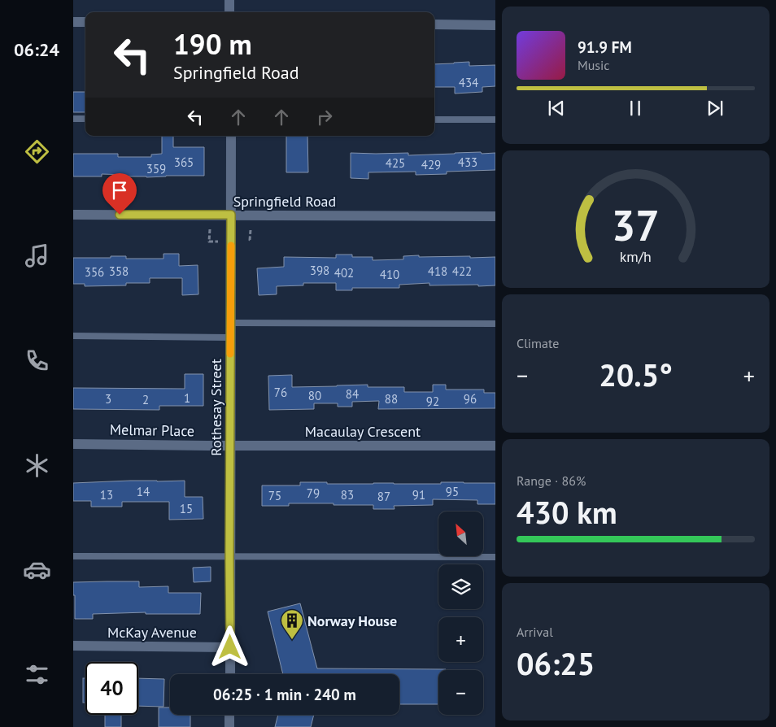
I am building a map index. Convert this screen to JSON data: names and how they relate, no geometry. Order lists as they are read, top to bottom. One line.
{"streets":{"street":["Springfield Road","Rothesay Street","Melmar Place","Macaulay Crescent","McKay Avenue"]},"crossings":[["Springfield Road","Rothesay Street"],["Rothesay Street","Melmar Place"],["Rothesay Street","Macaulay Crescent"],["Rothesay Street","McKay Avenue"],["Melmar Place","Macaulay Crescent"]],"places":{"building":["Norway House"]},"house_numbers":["434","365","433","425","429","359","398","358","418","422","356","402","410","76","84","80","1","3","88","96","2","92","14","95","79","13","83","91","75","87","15"],"north":"top left","page":{"tabs":"06:24","turn":["190 m","Springfield Road"],"song":["91.9 FM","Music"],"tile":["Climate",["Range · 86%","430 km"],["Arrival","06:25"]],"heat":["−","20.5°","+"],"map_buttons":["+","−"],"limit":"40","trip":"06:25 · 1 min · 240 m","gauge":["37","km/h"]}}
